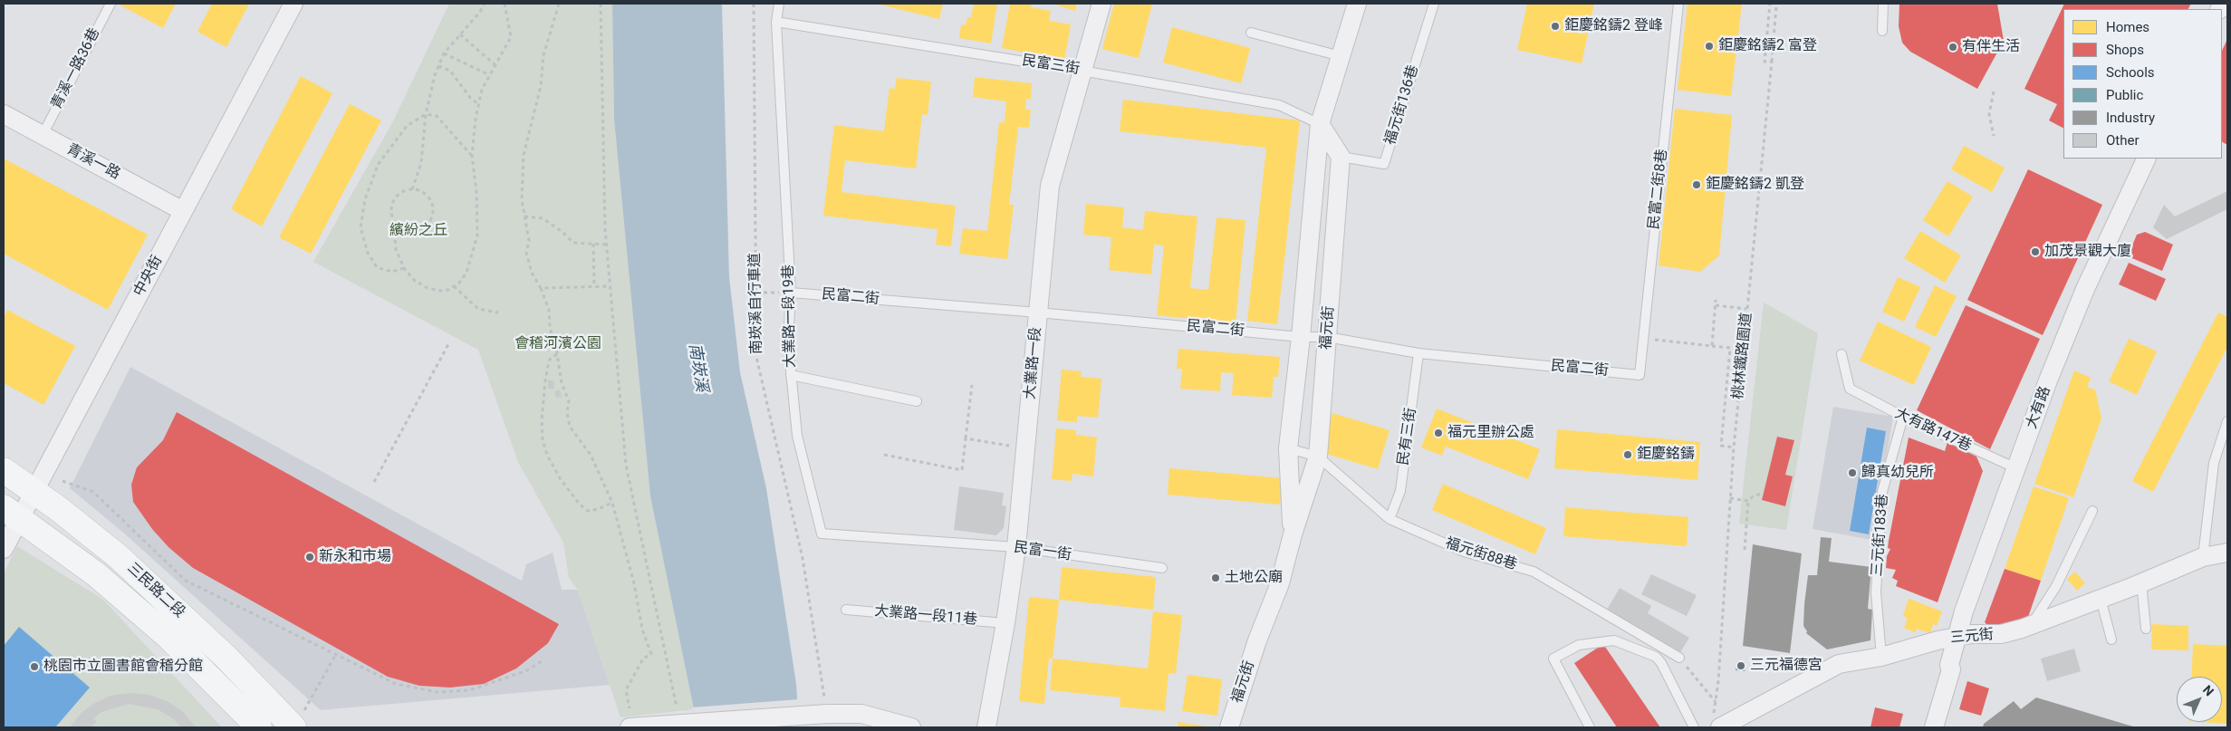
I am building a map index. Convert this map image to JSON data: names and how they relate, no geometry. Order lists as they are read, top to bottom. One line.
{"streets":{"main road":["三民路二段"],"street":["青溪一路","中央街","福元街","大業路一段","大有路","三元街"],"lane":["民富三街","青溪一路36巷","福元街136巷","民富二街8巷","民富二街","大業路一段19巷","大有路147巷","民有三街","三元街183巷","民富一街","福元街88巷","大業路一段11巷"],"path":["南崁溪自行車道","桃林鐵路園道"]},"crossings":[["民富三街","大業路一段19巷"],["民富三街","福元街"],["民富三街","大業路一段"],["青溪一路36巷","青溪一路"],["福元街136巷","福元街"],["青溪一路","中央街"],["民富二街8巷","民富二街"],["中央街","三民路二段"],["民富二街","大業路一段19巷"],["民富二街","福元街"],["民富二街","大業路一段"],["民富二街","民有三街"],["大業路一段19巷","民富一街"],["福元街","福元街88巷"],["桃林鐵路園道","三元街"],["大業路一段","民富一街"],["大業路一段","大業路一段11巷"],["大有路","大有路147巷"],["大有路","三元街"],["大有路147巷","三元街183巷"],["民有三街","福元街88巷"],["三元街183巷","三元街"]],"water":["南崁溪"],"parks":["繽紛之丘","會稽河濱公園"],"places":["鉅慶銘鑄2 登峰","鉅慶銘鑄2 富登","有伴生活","鉅慶銘鑄2 凱登","加茂景觀大廈","福元里辦公處","鉅慶銘鑄","歸真幼兒所","新永和市場","土地公廟","三元福德宮","桃園市立圖書館會稽分館"],"legend":["Homes","Shops","Schools","Public","Industry","Other"],"north":"top right"}
